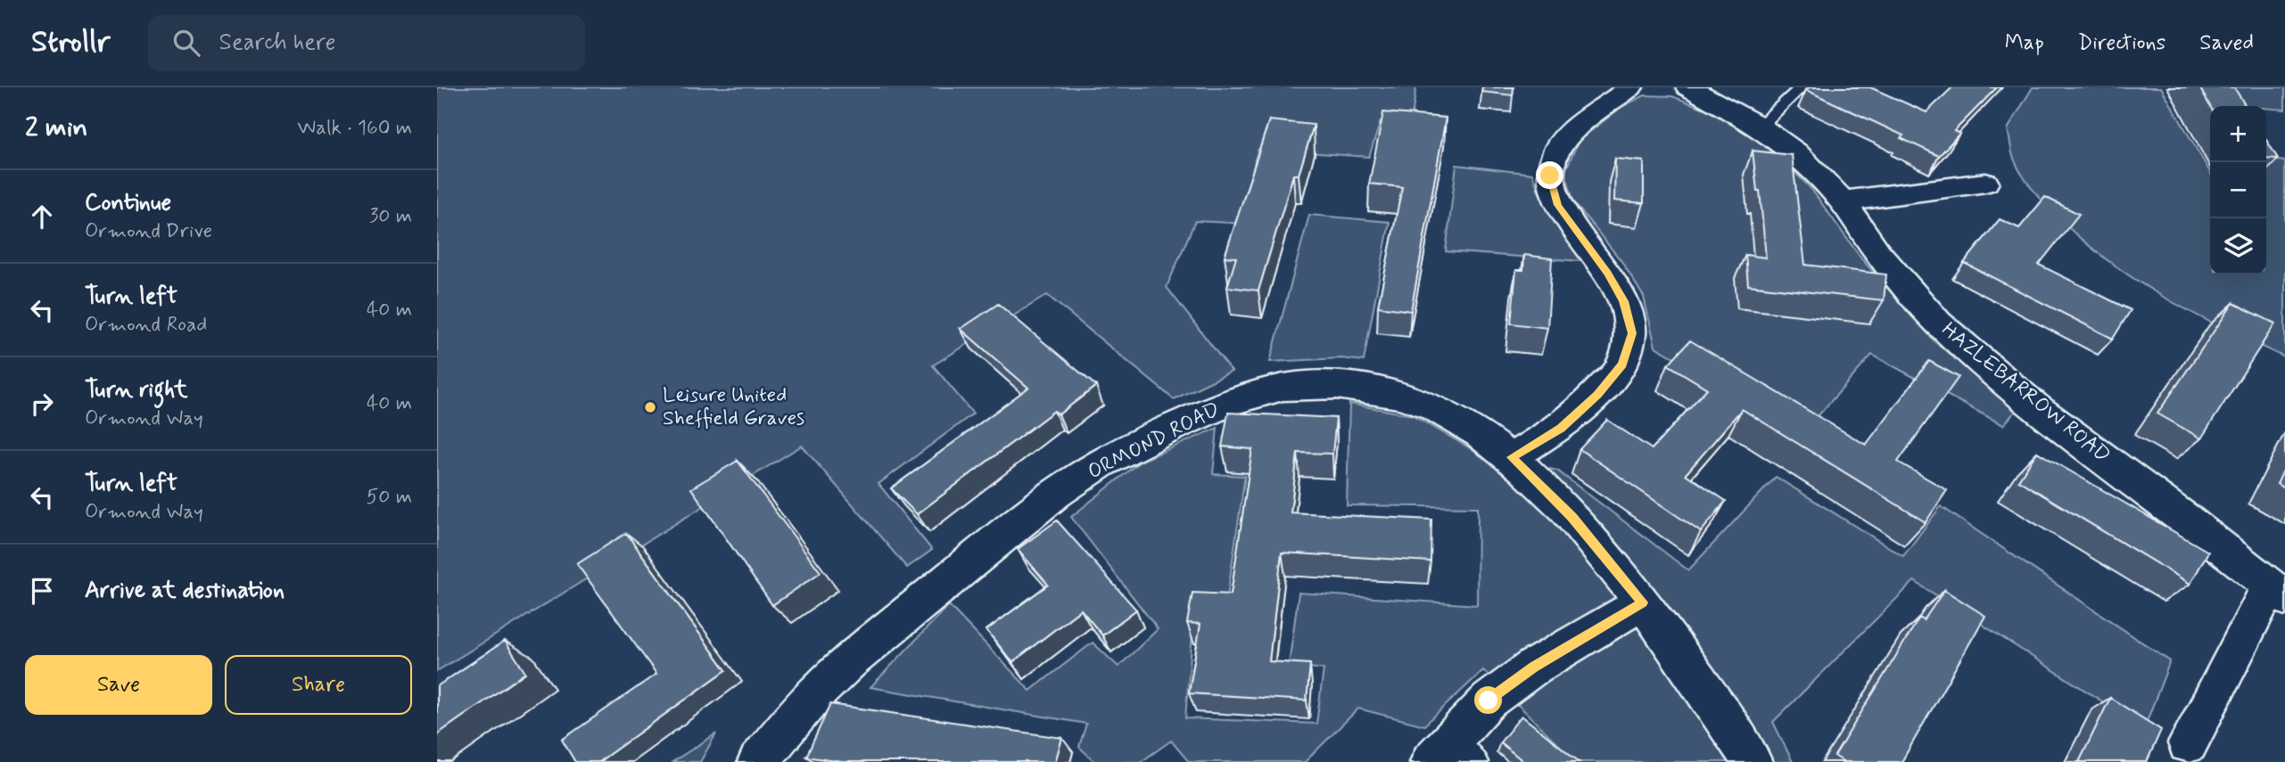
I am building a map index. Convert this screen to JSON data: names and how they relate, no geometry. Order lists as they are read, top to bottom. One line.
{"streets":{"street":["HAZLEBARROW ROAD","ORMOND ROAD"]},"places":["Leisure United Sheffield Graves"],"page":{"header":"Strollr","search":"Search here","nav":["Map","Directions","Saved"],"heading":["2 min","Walk · 160 m"],"map_buttons":["+","−"],"list":[["Continue","Ormond Drive","30 m"],["Turn left","Ormond Road","40 m"],["Turn right","Ormond Way","40 m"],["Turn left","Ormond Way","50 m"],"Arrive at destination"],"buttons":["Save","Share"]}}
